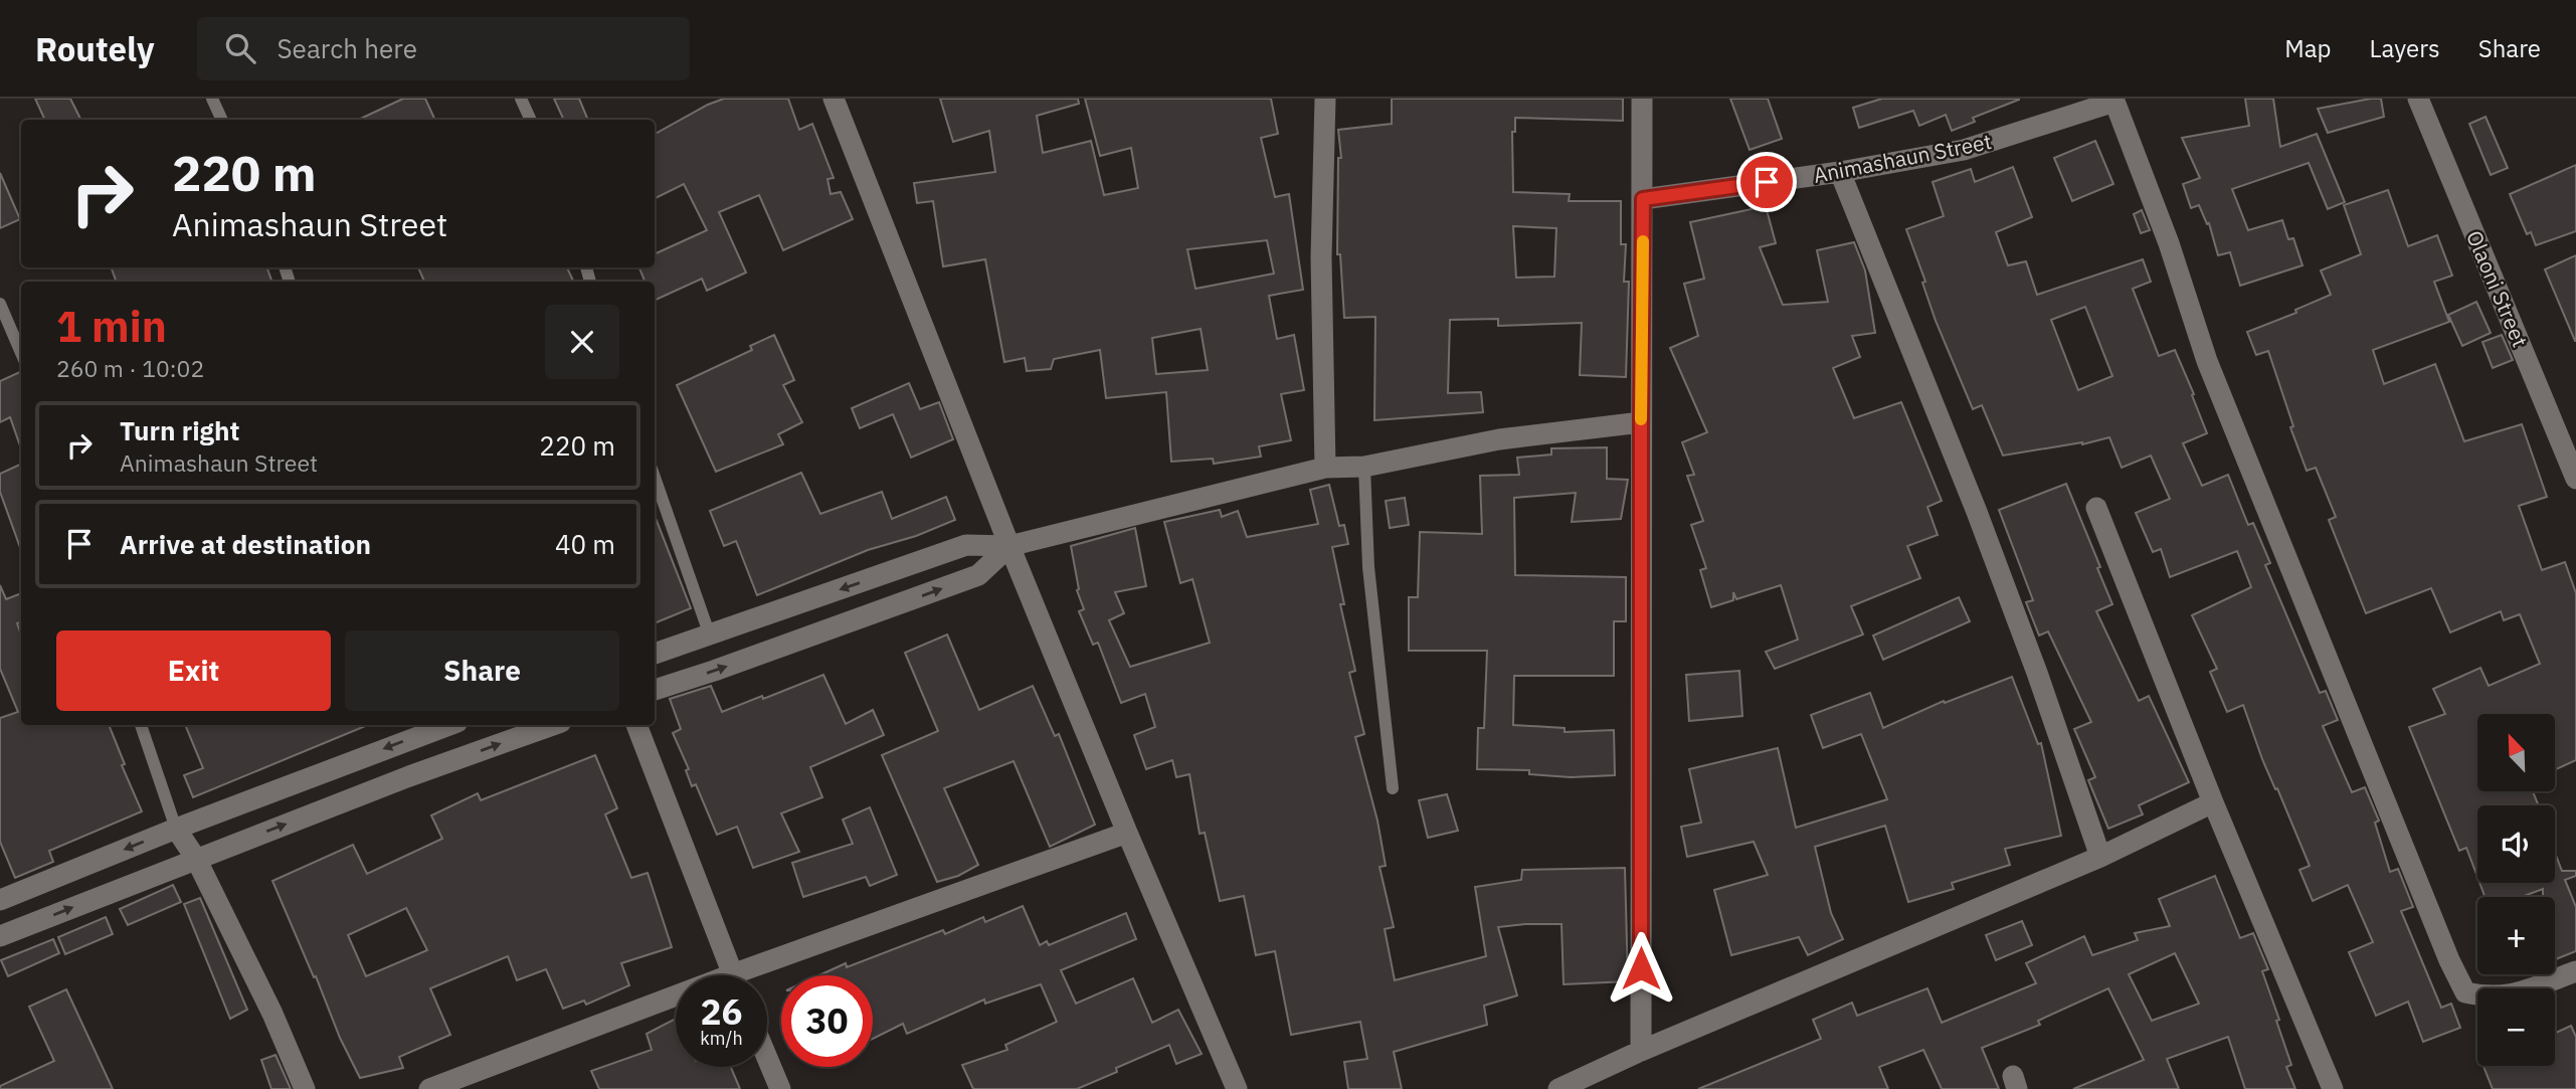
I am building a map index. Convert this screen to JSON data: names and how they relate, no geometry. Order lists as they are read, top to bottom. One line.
{"streets":{"street":["Animashaun Street","Olaoni Street"]},"north":"top left","page":{"header":"Routely","search":"Search here","nav":["Map","Layers","Share"],"turn":["220 m","Animashaun Street"],"heading":["1 min","260 m · 10:02"],"list":[{"name":"Turn right","note":"Animashaun Street","value":"220 m"},{"name":"Arrive at destination","value":"40 m"}],"buttons":["Exit","Share"],"map_buttons":["+","−"],"speed":"26 km/h","limit":"30"}}
